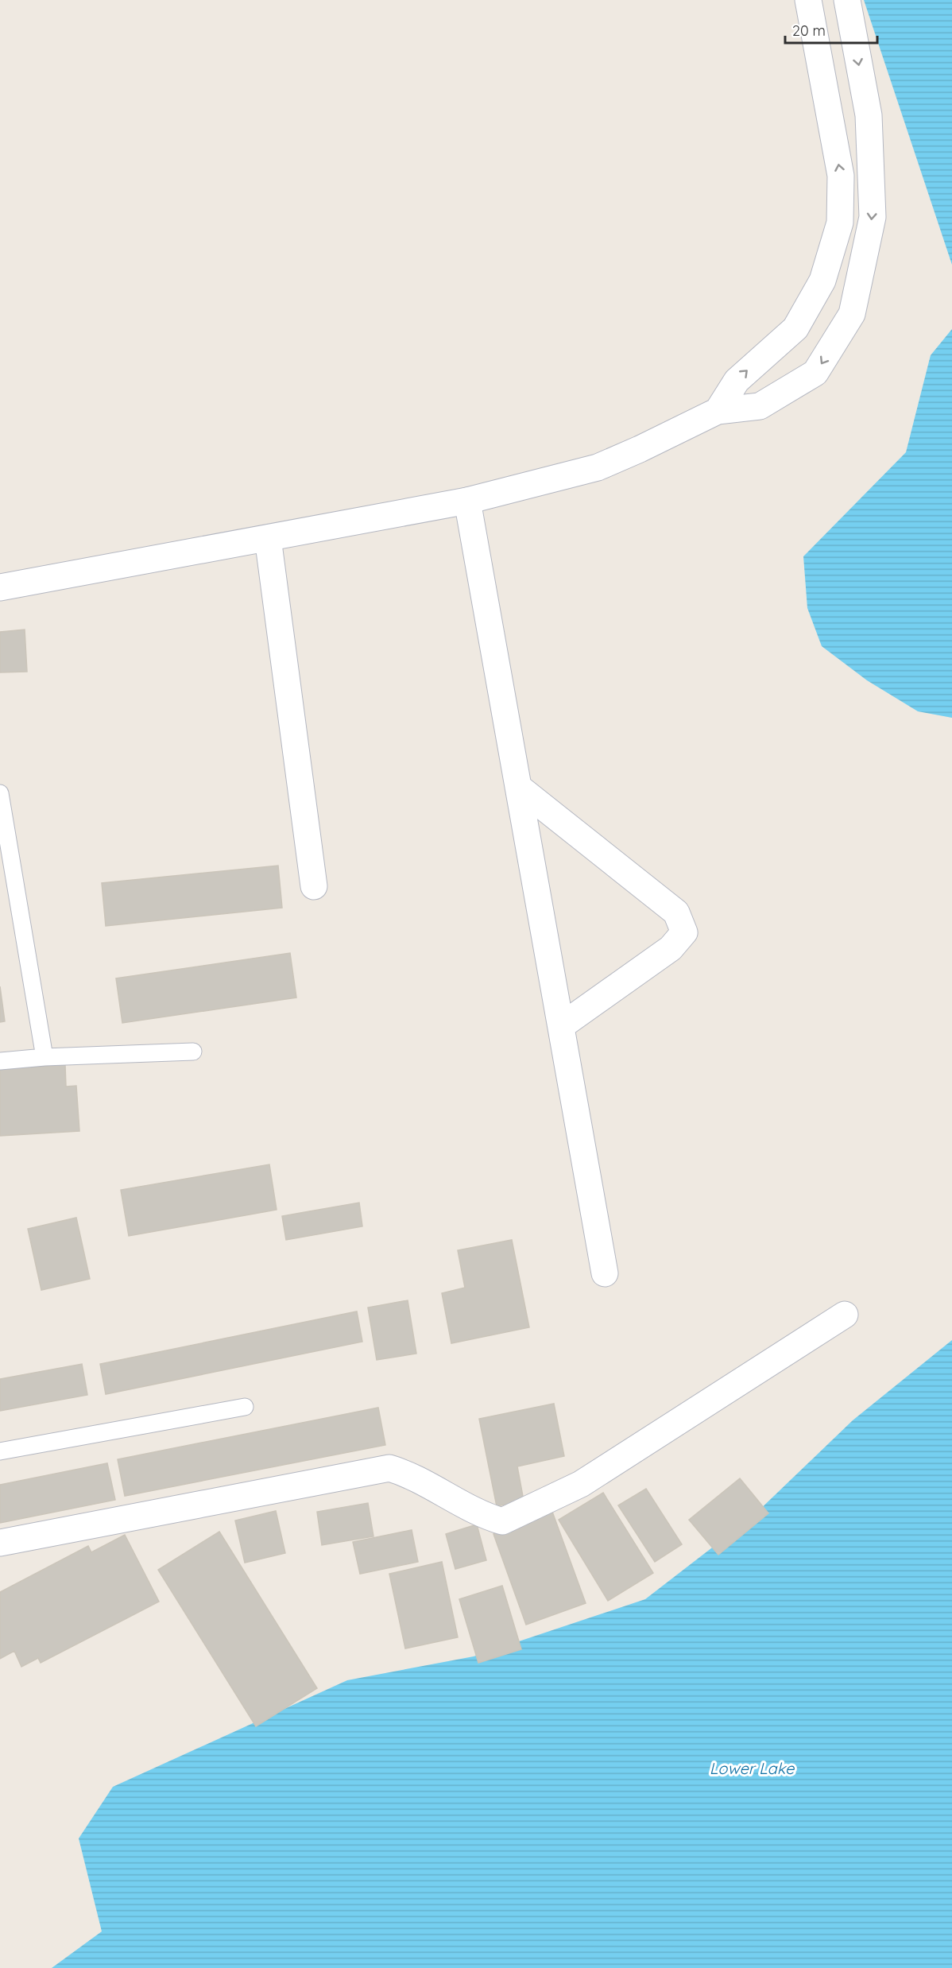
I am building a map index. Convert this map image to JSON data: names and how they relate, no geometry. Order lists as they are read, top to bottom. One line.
{"water":["Lower Lake"],"scale_bar":"20 m"}
